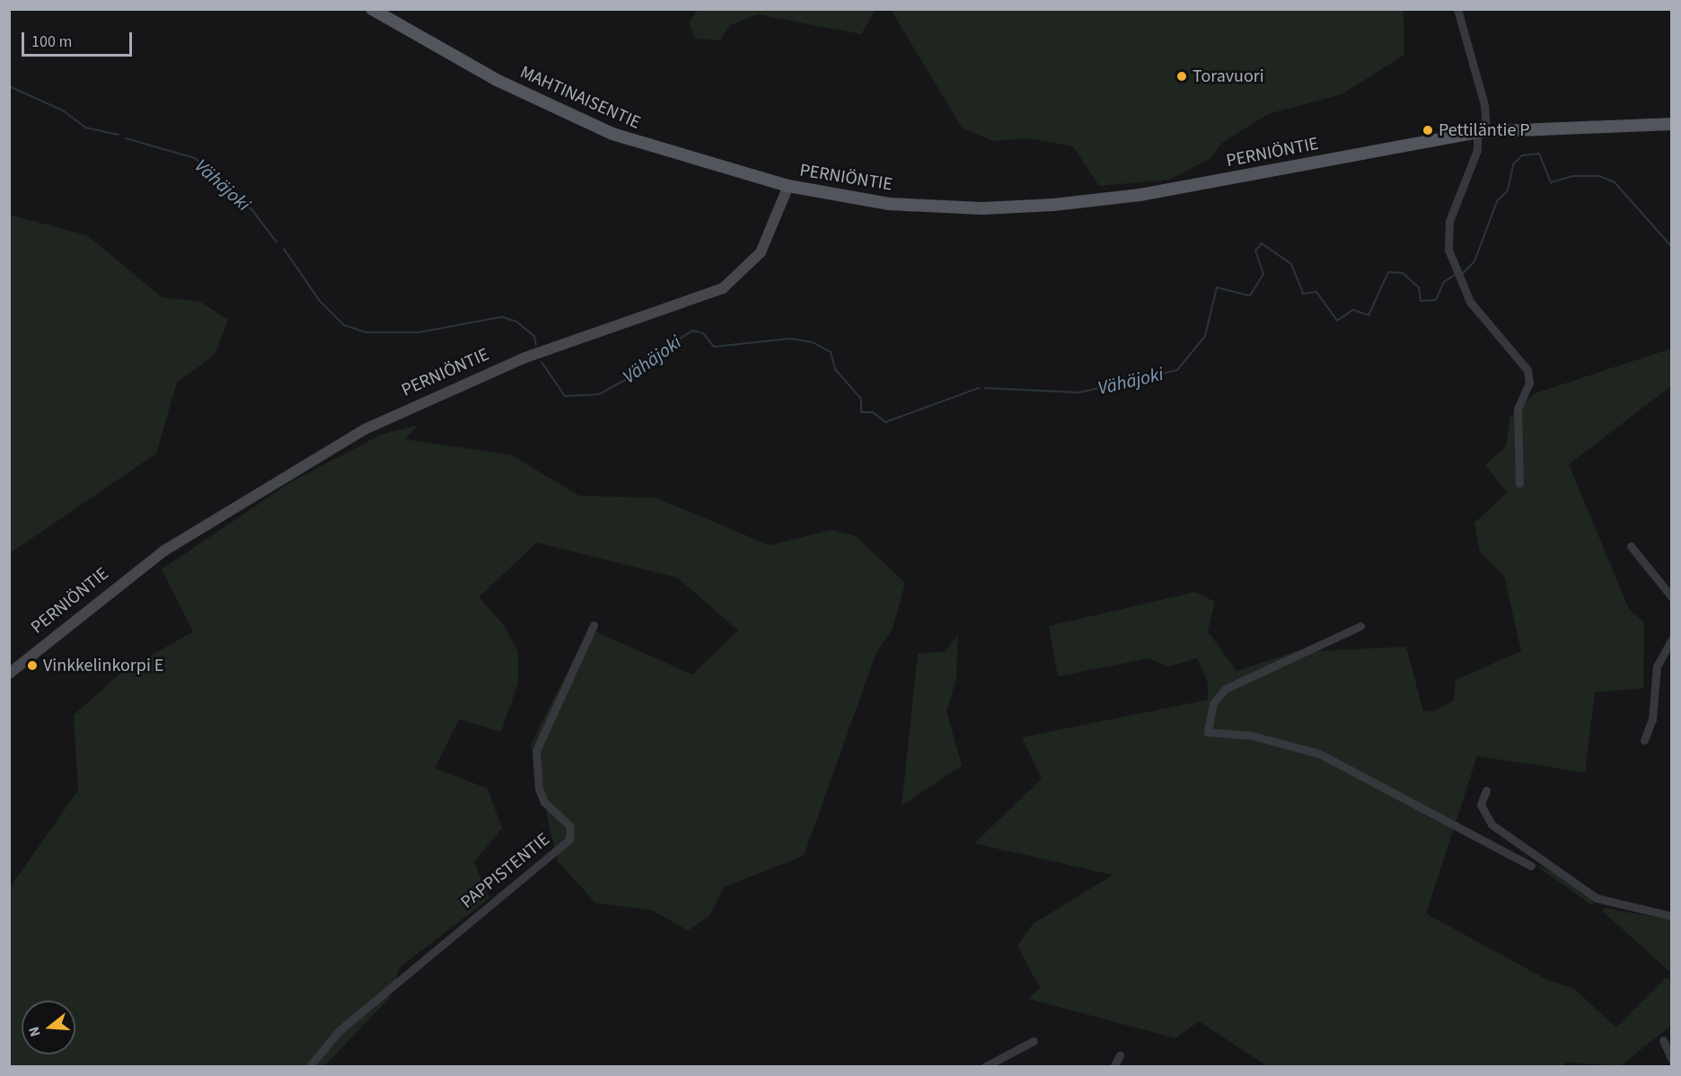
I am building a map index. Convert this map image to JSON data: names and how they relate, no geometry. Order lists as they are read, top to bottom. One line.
{"streets":{"main road":["MAHTINAISENTIE","PERNIÖNTIE"],"street":["PAPPISTENTIE"]},"crossings":[["MAHTINAISENTIE","PERNIÖNTIE"]],"water":["Vähäjoki"],"places":["Toravuori","Pettiläntie P","Vinkkelinkorpi E"],"scale_bar":"100 m","north":"left"}
